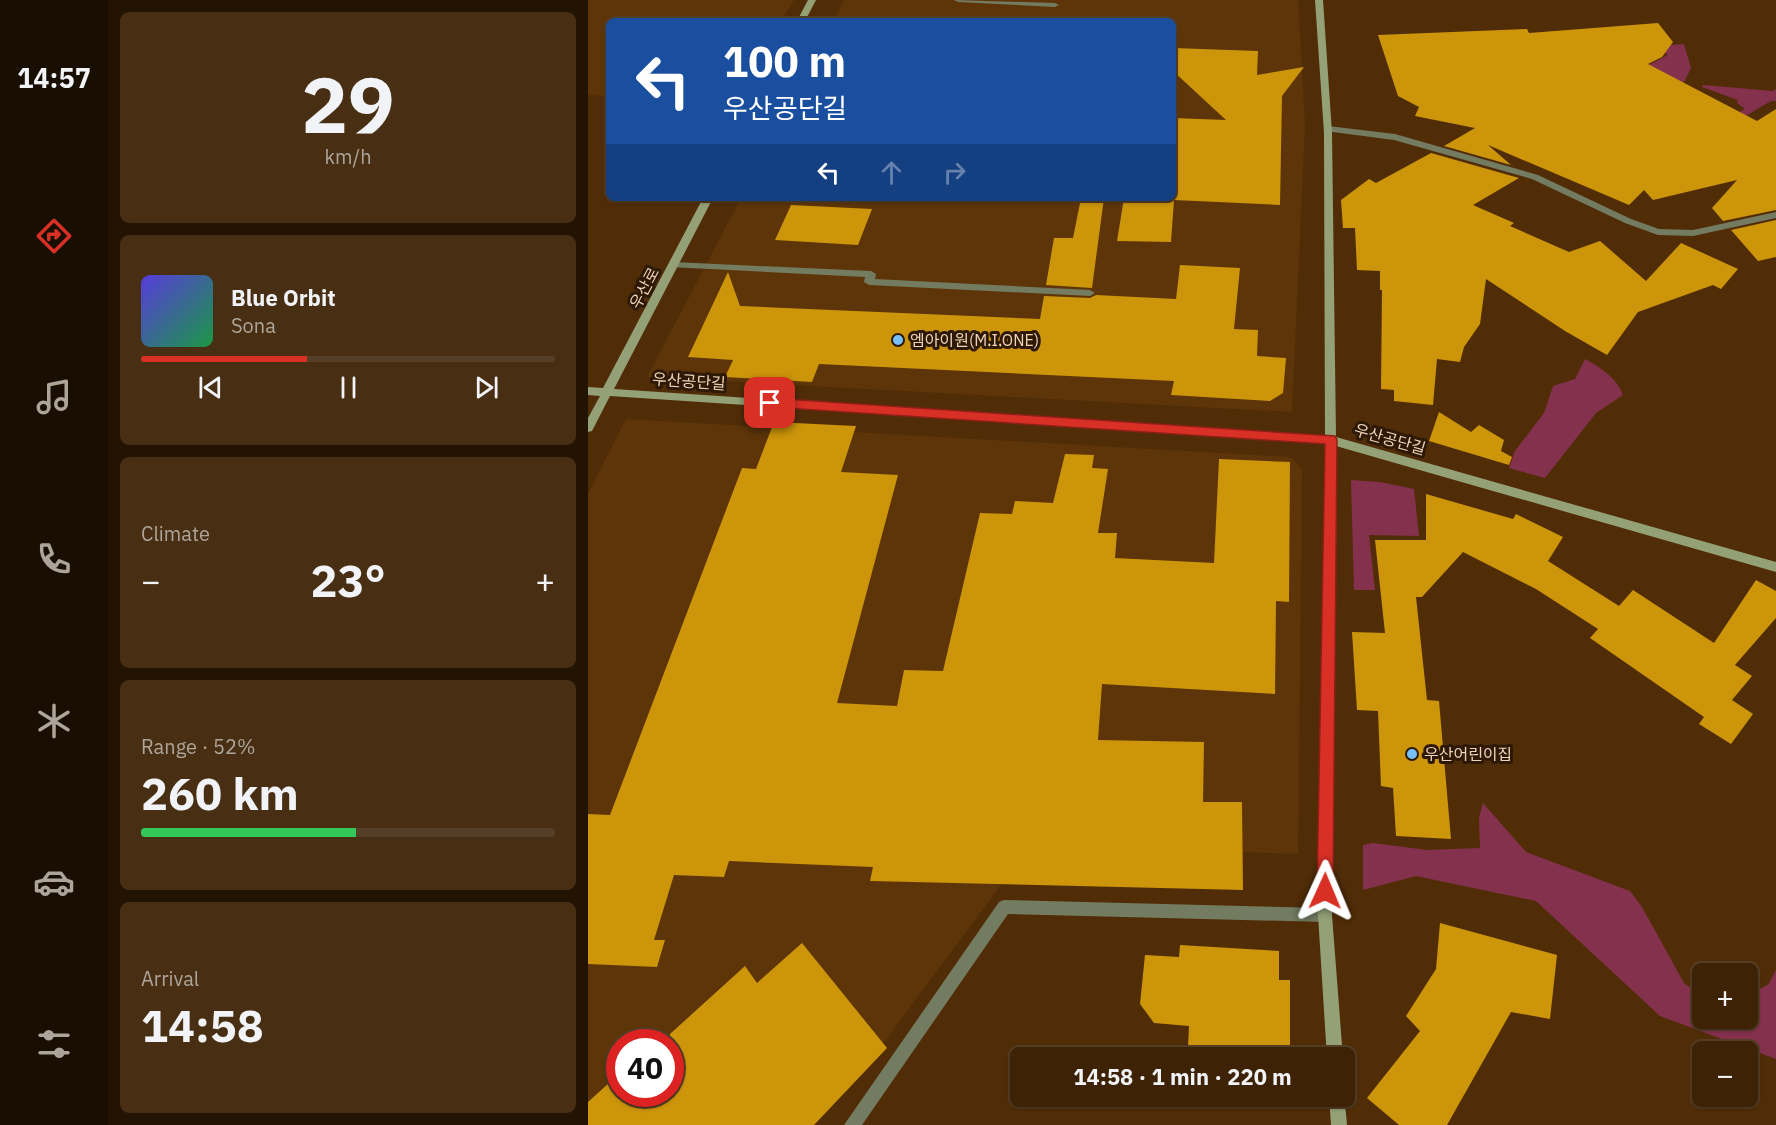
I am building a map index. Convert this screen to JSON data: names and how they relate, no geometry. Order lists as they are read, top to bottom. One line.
{"streets":{"street":["우산로","우산공단길"]},"crossings":[["우산로","우산공단길"]],"places":["엠아이원(M.I.ONE)","우산어린이집"],"page":{"tabs":"14:57","tile":[["29","km/h"],"Climate",["Range · 52%","260 km"],["Arrival","14:58"]],"turn":["100 m","우산공단길"],"song":["Blue Orbit","Sona"],"heat":["−","23°","+"],"map_buttons":["+","−"],"limit":"40","trip":"14:58 · 1 min · 220 m"}}
